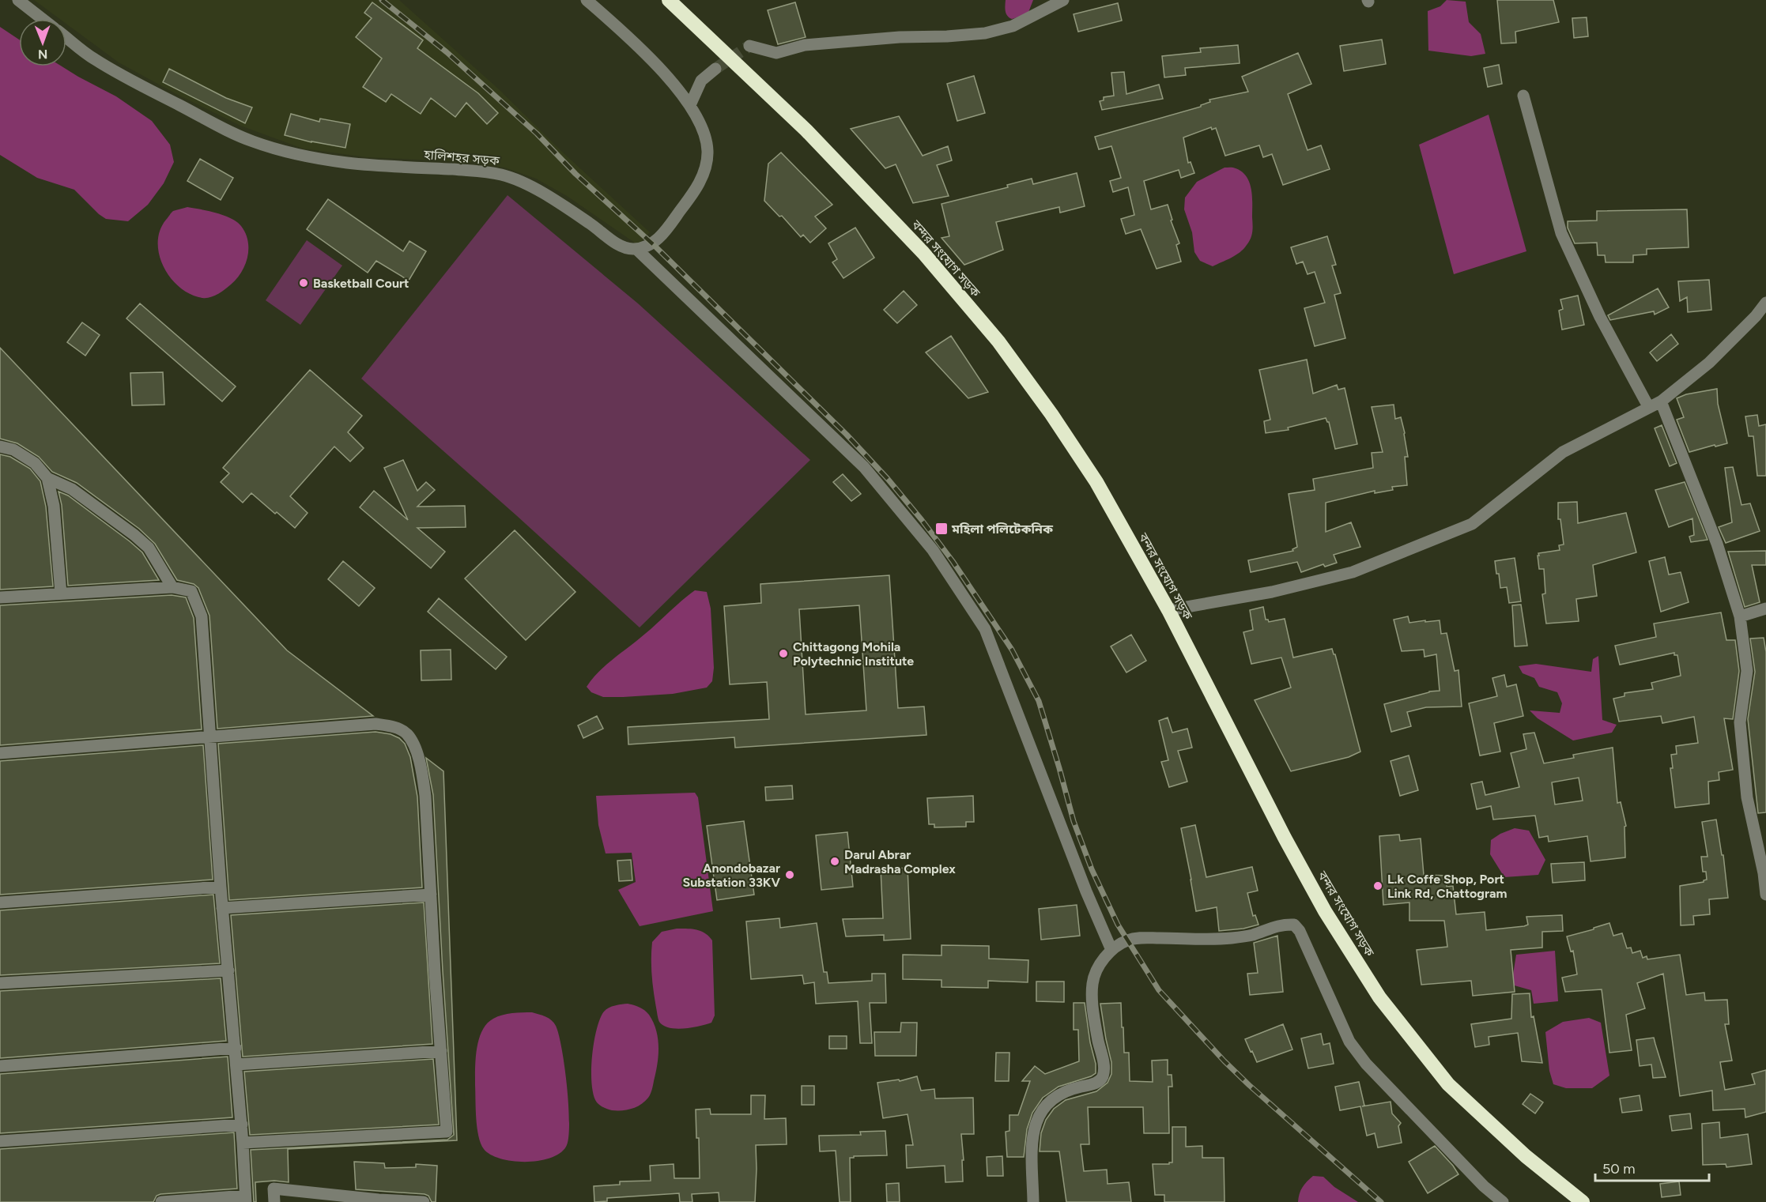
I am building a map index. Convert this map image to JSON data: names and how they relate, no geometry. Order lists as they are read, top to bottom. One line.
{"streets":{"highway":["বন্দর সংযোগ সড়ক"],"street":["হালিশহর সড়ক"]},"places":{"other":["Basketball Court","Chittagong Mohila Polytechnic Institute","Darul Abrar Madrasha Complex","Anondobazar Substation 33KV","L.k Coffe Shop, Port Link Rd, Chattogram"],"transit":["মহিলা পলিটেকনিক"]},"scale_bar":"50 m","north":"bottom"}
